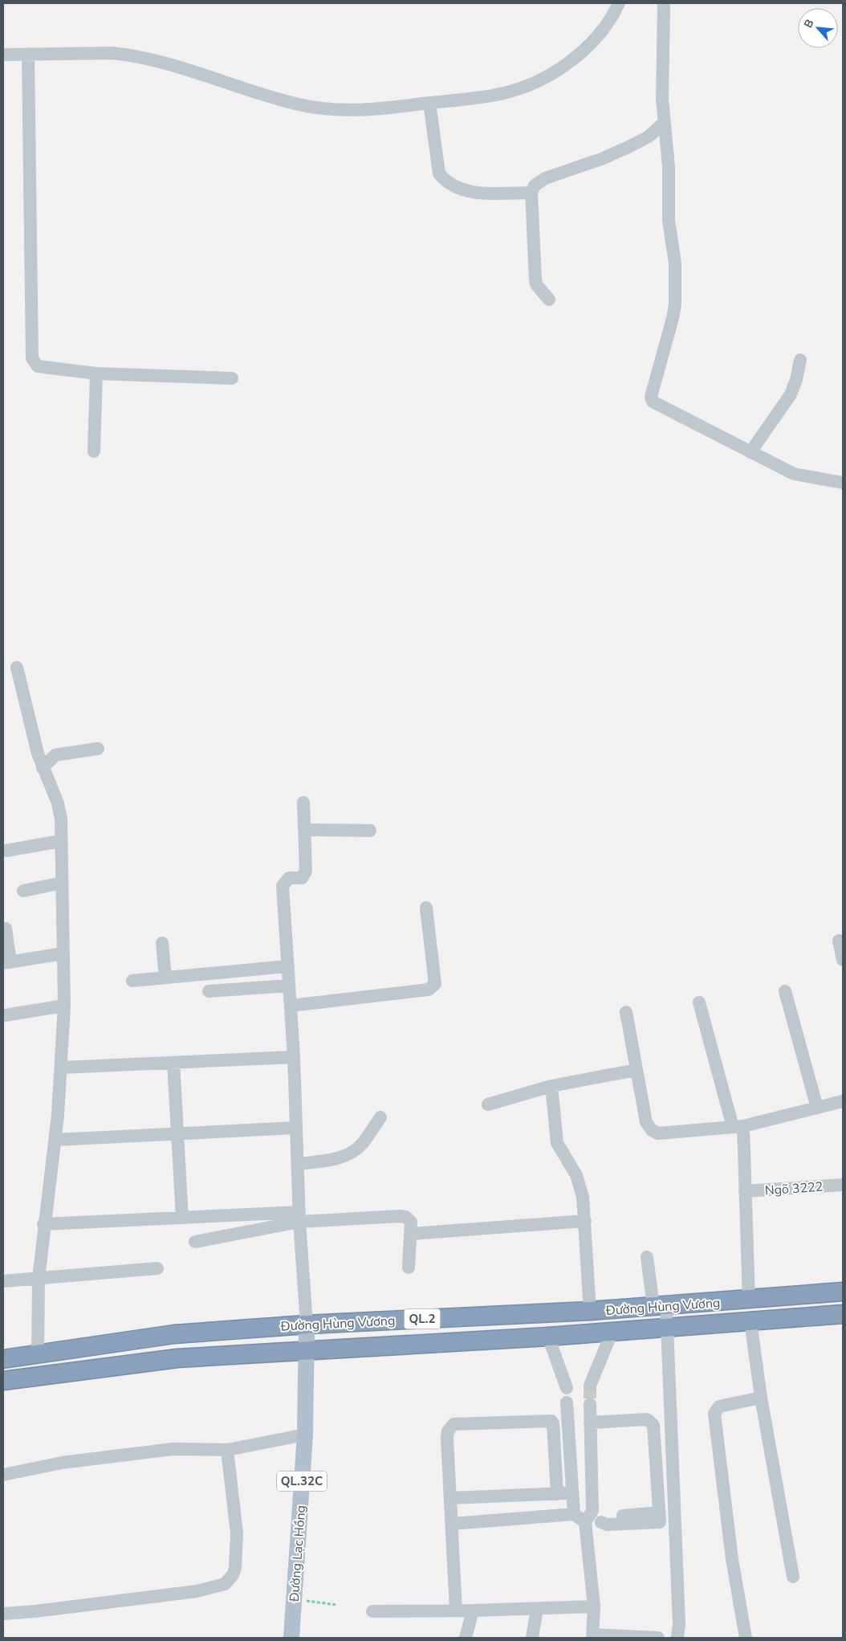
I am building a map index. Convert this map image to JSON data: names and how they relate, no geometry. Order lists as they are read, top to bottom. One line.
{"streets":{"highway":["Đường Hùng Vương","QL.2"],"main road":["QL.32C","Đường Lạc Hồng"],"street":["Ngõ 3222"]},"crossings":[["Đường Hùng Vương","Đường Lạc Hồng"]],"north":"top left"}
